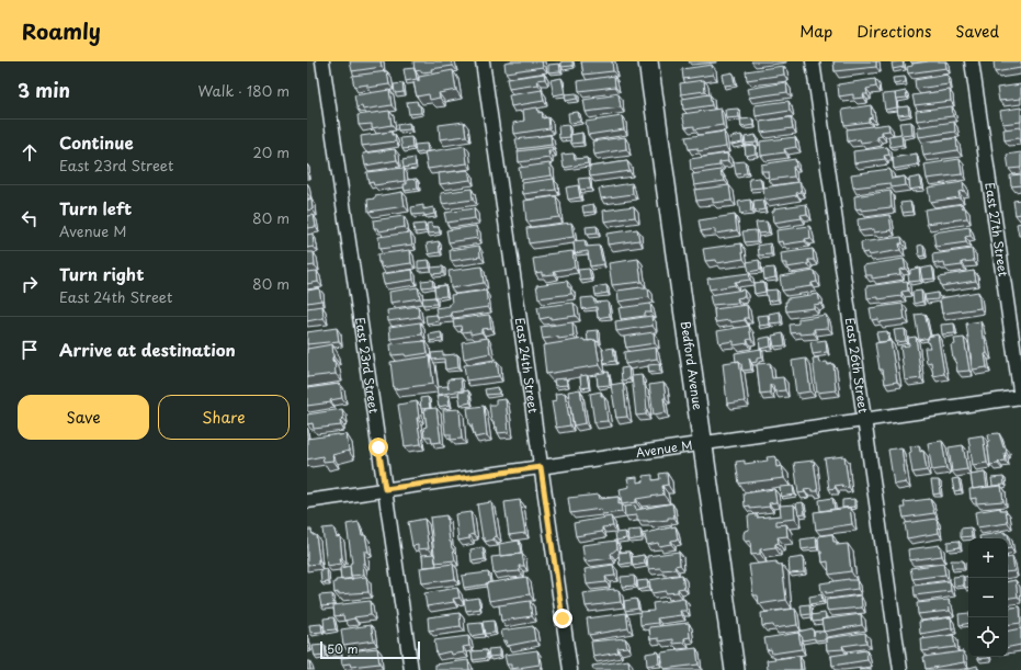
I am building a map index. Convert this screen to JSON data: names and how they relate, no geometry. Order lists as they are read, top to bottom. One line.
{"streets":{"main road":["Bedford Avenue"],"street":["East 27th Street","East 24th Street","East 23rd Street","East 26th Street","Avenue M"]},"crossings":[["East 27th Street","Avenue M"],["East 24th Street","Avenue M"],["Bedford Avenue","Avenue M"],["East 23rd Street","Avenue M"],["East 26th Street","Avenue M"]],"scale_bar":"50 m","page":{"header":"Roamly","nav":["Map","Directions","Saved"],"heading":["3 min","Walk · 180 m"],"list":[["Continue","East 23rd Street","20 m"],["Turn left","Avenue M","80 m"],["Turn right","East 24th Street","80 m"],"Arrive at destination"],"buttons":["Save","Share"],"map_buttons":["+","−"],"scale":"50 m"}}
